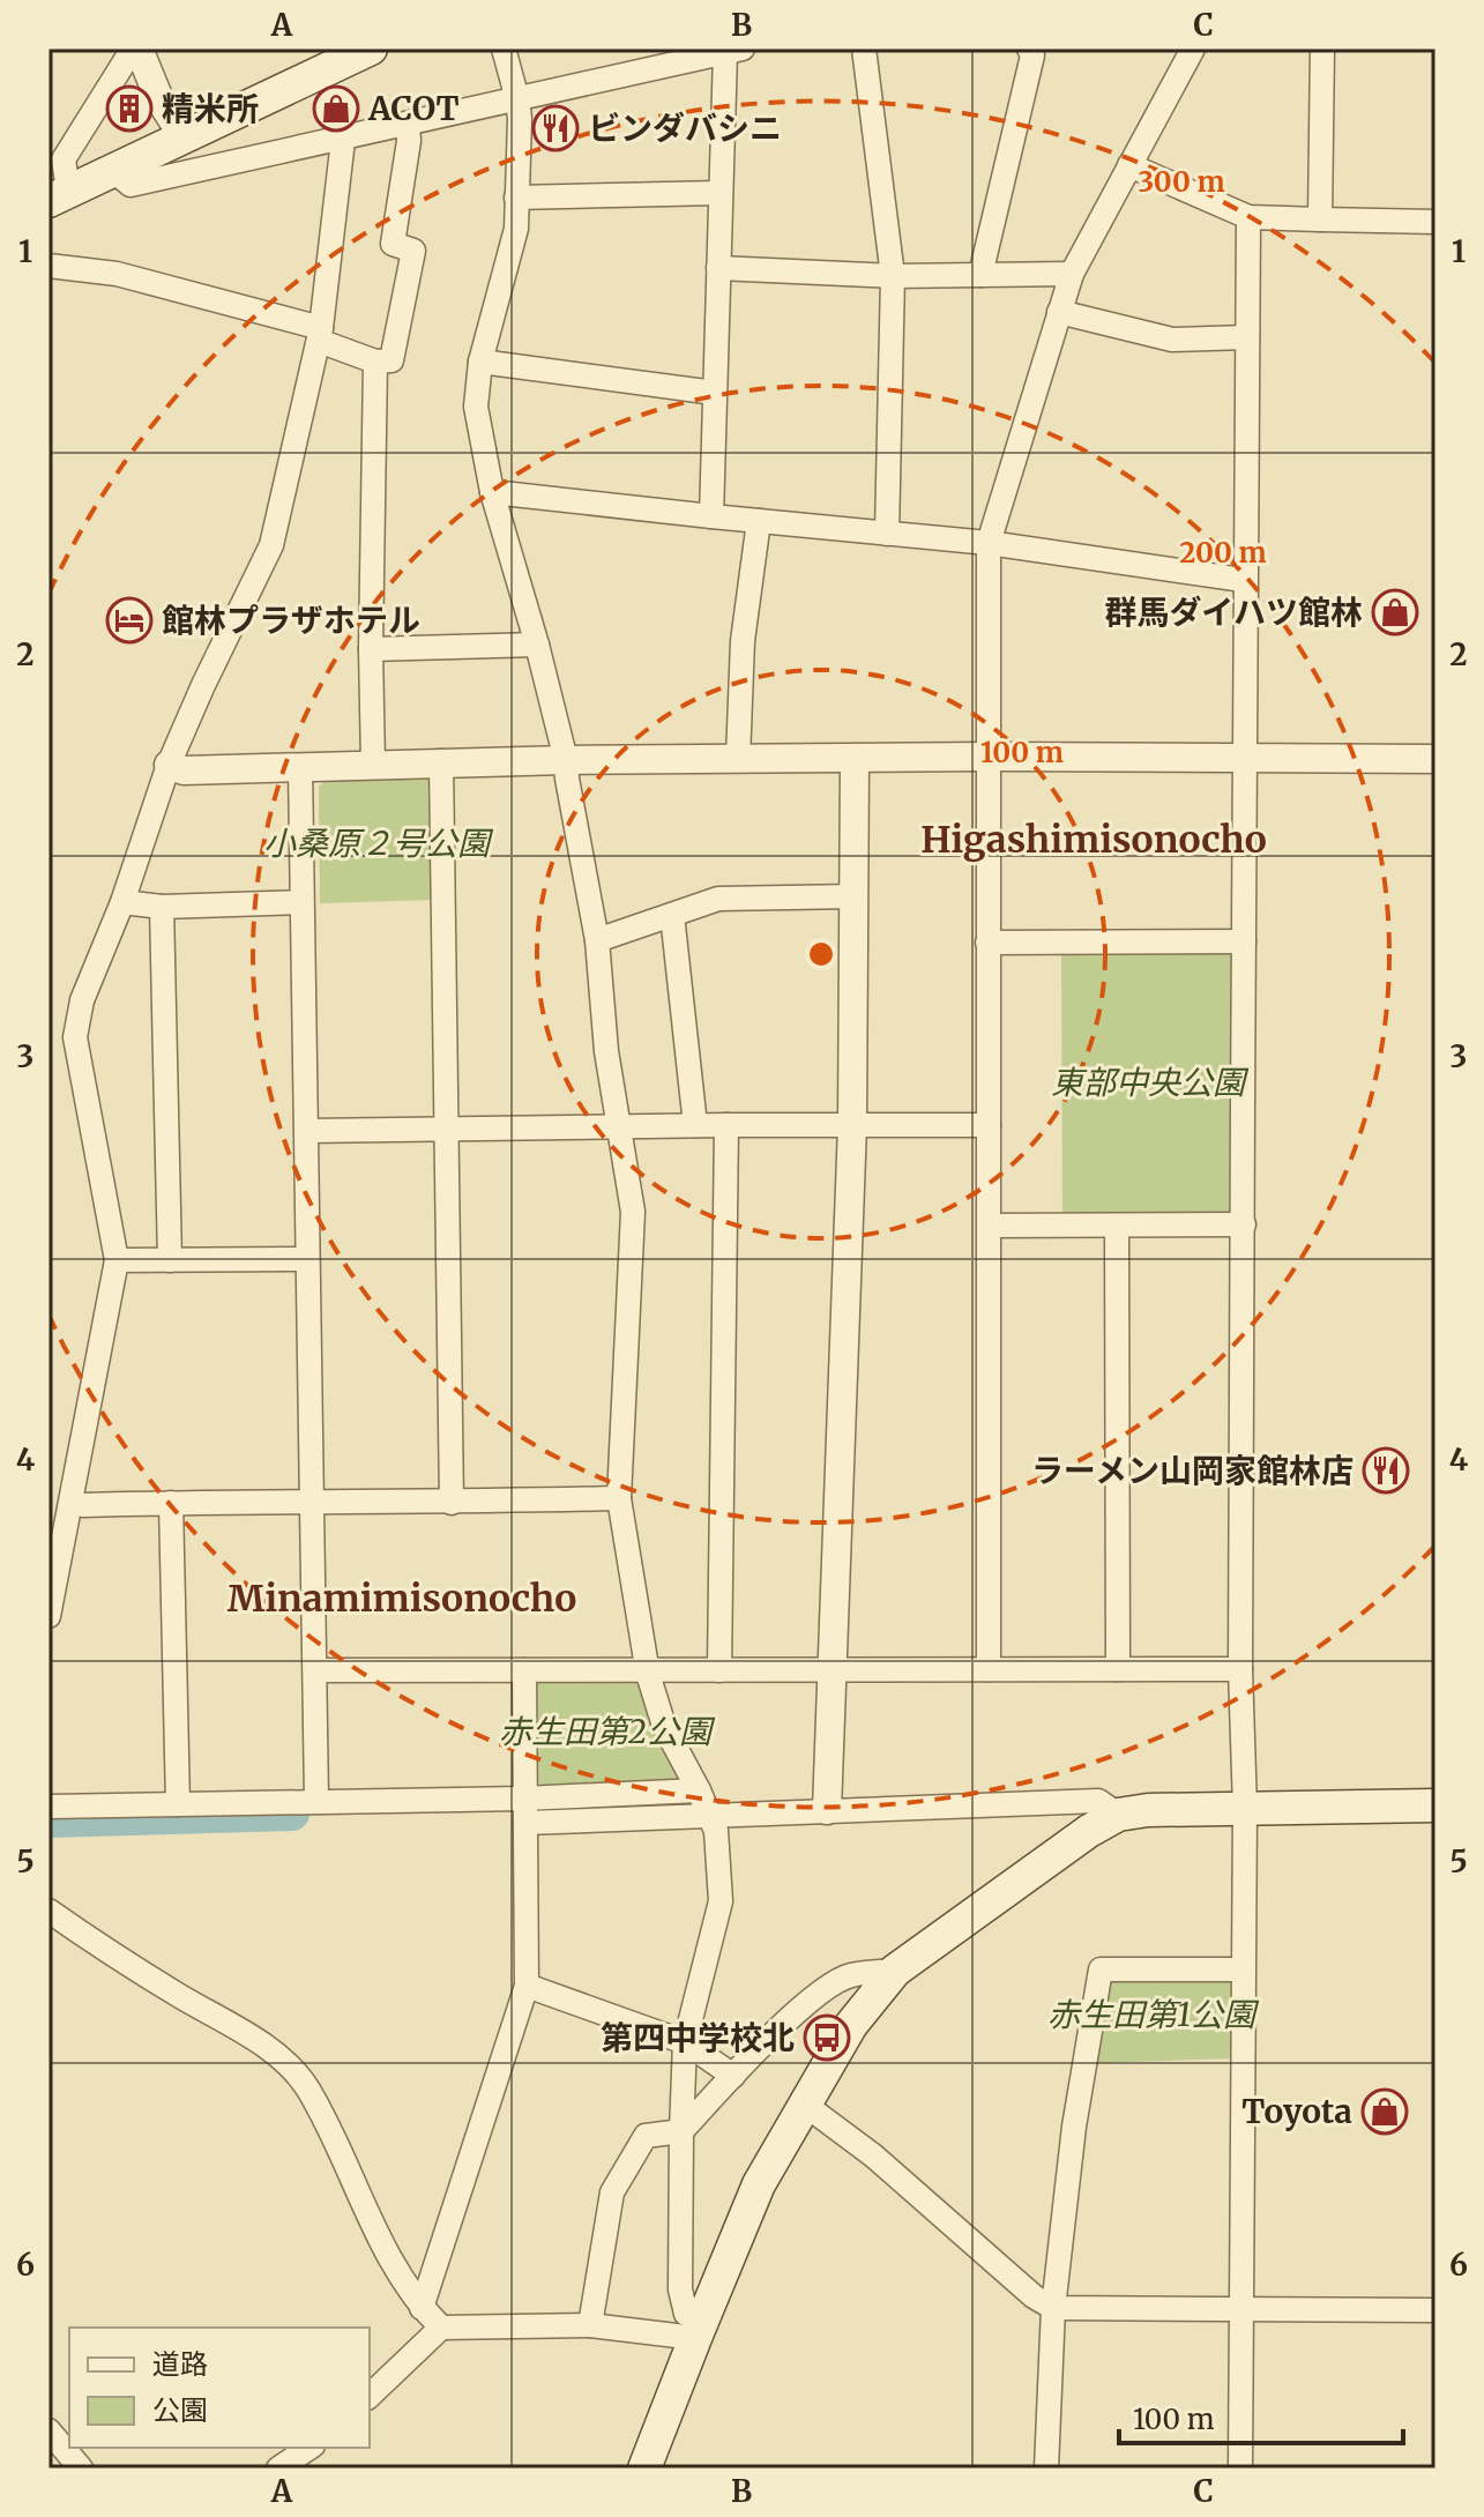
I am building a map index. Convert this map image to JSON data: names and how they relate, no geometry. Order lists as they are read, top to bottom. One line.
{"districts":["Higashimisonocho","Minamimisonocho"],"parks":["小桑原２号公園","東部中央公園","赤生田第2公園","赤生田第1公園"],"places":{"building":["精米所"],"shop":["ACOT","群馬ダイハツ館林","Toyota"],"restaurant":["ビンダバシニ","ラーメン山岡家館林店"],"hotel":["館林プラザホテル"],"bus stop":["第四中学校北"]},"legend":["道路","公園"],"scale_bar":"100 m","grid":{"columns":["A","B","C"],"rows":["1","2","3","4","5","6"]},"rings":["300 m","200 m","100 m"]}
